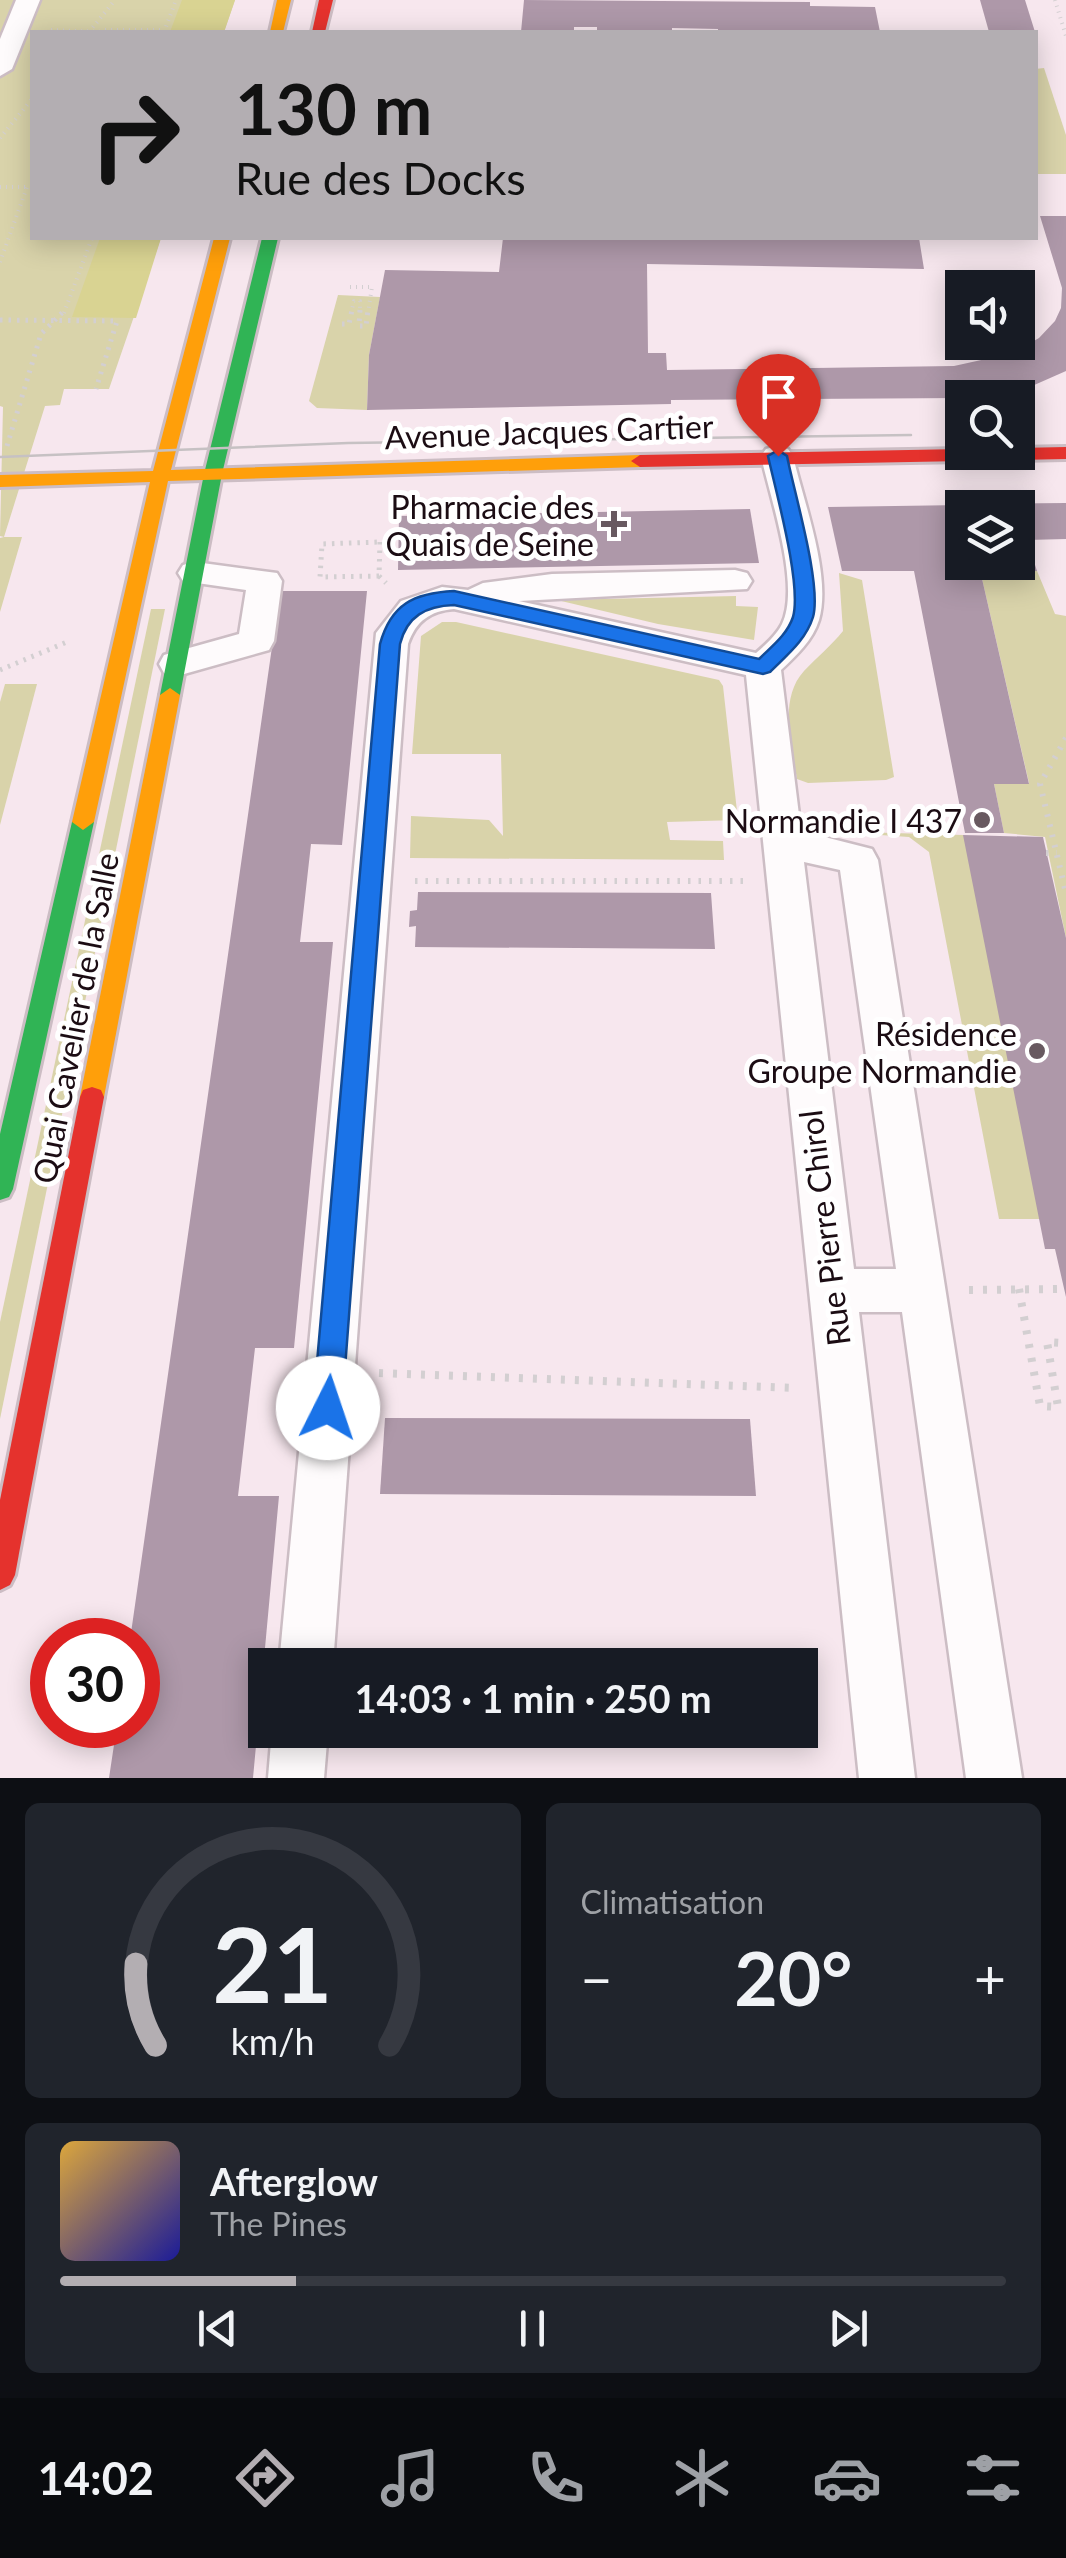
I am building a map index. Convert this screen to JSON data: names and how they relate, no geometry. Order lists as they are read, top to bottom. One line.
{"streets":{"main road":["Avenue Jacques Cartier","Quai Cavelier de la Salle"],"street":["Rue Pierre Chirol"]},"crossings":[["Avenue Jacques Cartier","Quai Cavelier de la Salle"]],"places":{"health":["Pharmacie des Quais de Seine"],"other":["Normandie I 437","Résidence Groupe Normandie"]},"page":{"turn":["130 m","Rue des Docks"],"limit":"30","trip":"14:03 · 1 min · 250 m","tile":"Climatisation","heat":["−","20°","+"],"song":["Afterglow","The Pines"],"tabs":"14:02","gauge":["21","km/h"]}}
